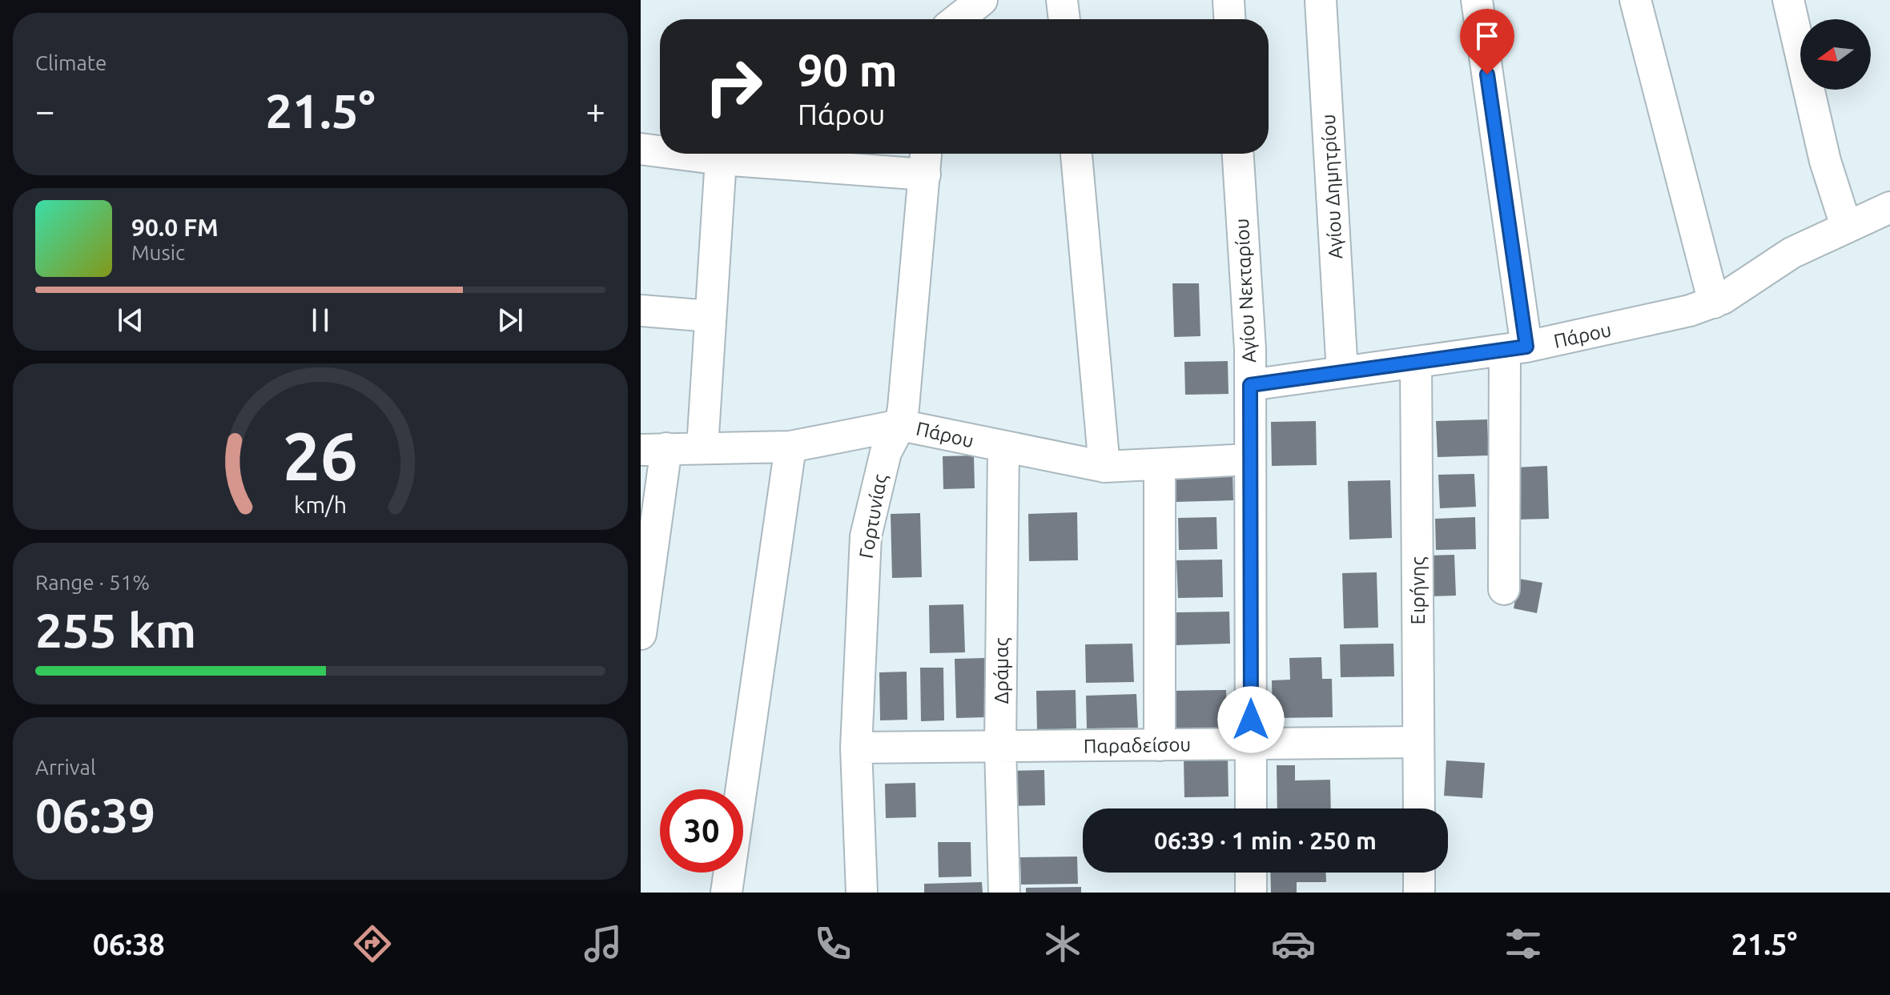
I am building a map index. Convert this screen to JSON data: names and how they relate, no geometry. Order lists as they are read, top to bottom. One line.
{"streets":{"street":["Αγίου Δημητρίου","Αγίου Νεκταρίου","Πάρου","Γορτυνίας","Ειρήνης","Δράμας","Παραδείσου"]},"crossings":[["Αγίου Δημητρίου","Πάρου"],["Αγίου Νεκταρίου","Πάρου"],["Αγίου Νεκταρίου","Παραδείσου"],["Πάρου","Γορτυνίας"],["Πάρου","Ειρήνης"],["Πάρου","Δράμας"],["Γορτυνίας","Παραδείσου"],["Ειρήνης","Παραδείσου"],["Δράμας","Παραδείσου"]],"north":"left","page":{"tile":["Climate",["Range · 51%","255 km"],["Arrival","06:39"]],"turn":["90 m","Πάρου"],"heat":["−","21.5°","+"],"song":["90.0 FM","Music"],"limit":"30","trip":"06:39 · 1 min · 250 m","tabs":["06:38","21.5°"],"gauge":["26","km/h"]}}
